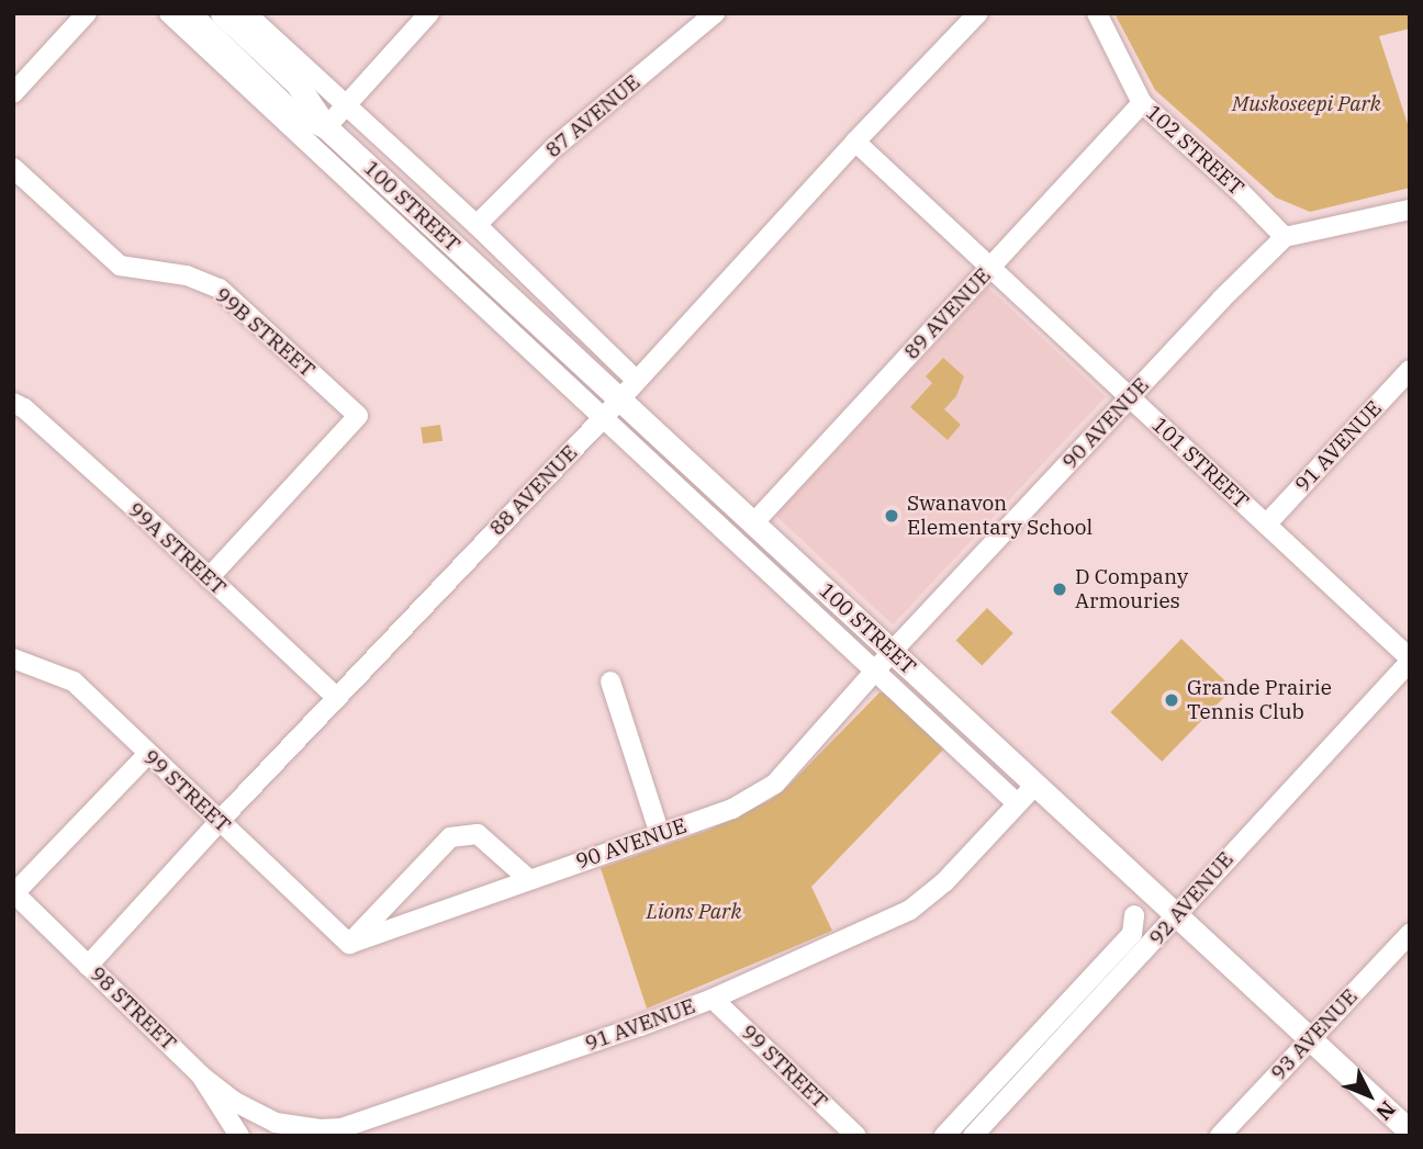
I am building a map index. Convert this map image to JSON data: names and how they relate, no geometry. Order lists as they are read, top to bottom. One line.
{"streets":{"main road":["100 STREET"],"street":["87 AVENUE","102 STREET","89 AVENUE","99B STREET","90 AVENUE","91 AVENUE","101 STREET","88 AVENUE","99A STREET","99 STREET","92 AVENUE","98 STREET","93 AVENUE"]},"crossings":[["87 AVENUE","100 STREET"],["102 STREET","89 AVENUE"],["102 STREET","90 AVENUE"],["100 STREET","89 AVENUE"],["100 STREET","90 AVENUE"],["100 STREET","91 AVENUE"],["100 STREET","88 AVENUE"],["100 STREET","92 AVENUE"],["100 STREET","93 AVENUE"],["89 AVENUE","101 STREET"],["99B STREET","99A STREET"],["90 AVENUE","101 STREET"],["90 AVENUE","99 STREET"],["91 AVENUE","101 STREET"],["91 AVENUE","99 STREET"],["91 AVENUE","98 STREET"],["101 STREET","88 AVENUE"],["101 STREET","92 AVENUE"],["88 AVENUE","99A STREET"],["88 AVENUE","99 STREET"],["88 AVENUE","98 STREET"]],"parks":["Muskoseepi Park","Lions Park"],"places":["Swanavon Elementary School","D Company Armouries","Grande Prairie Tennis Club"],"north":"bottom right"}
